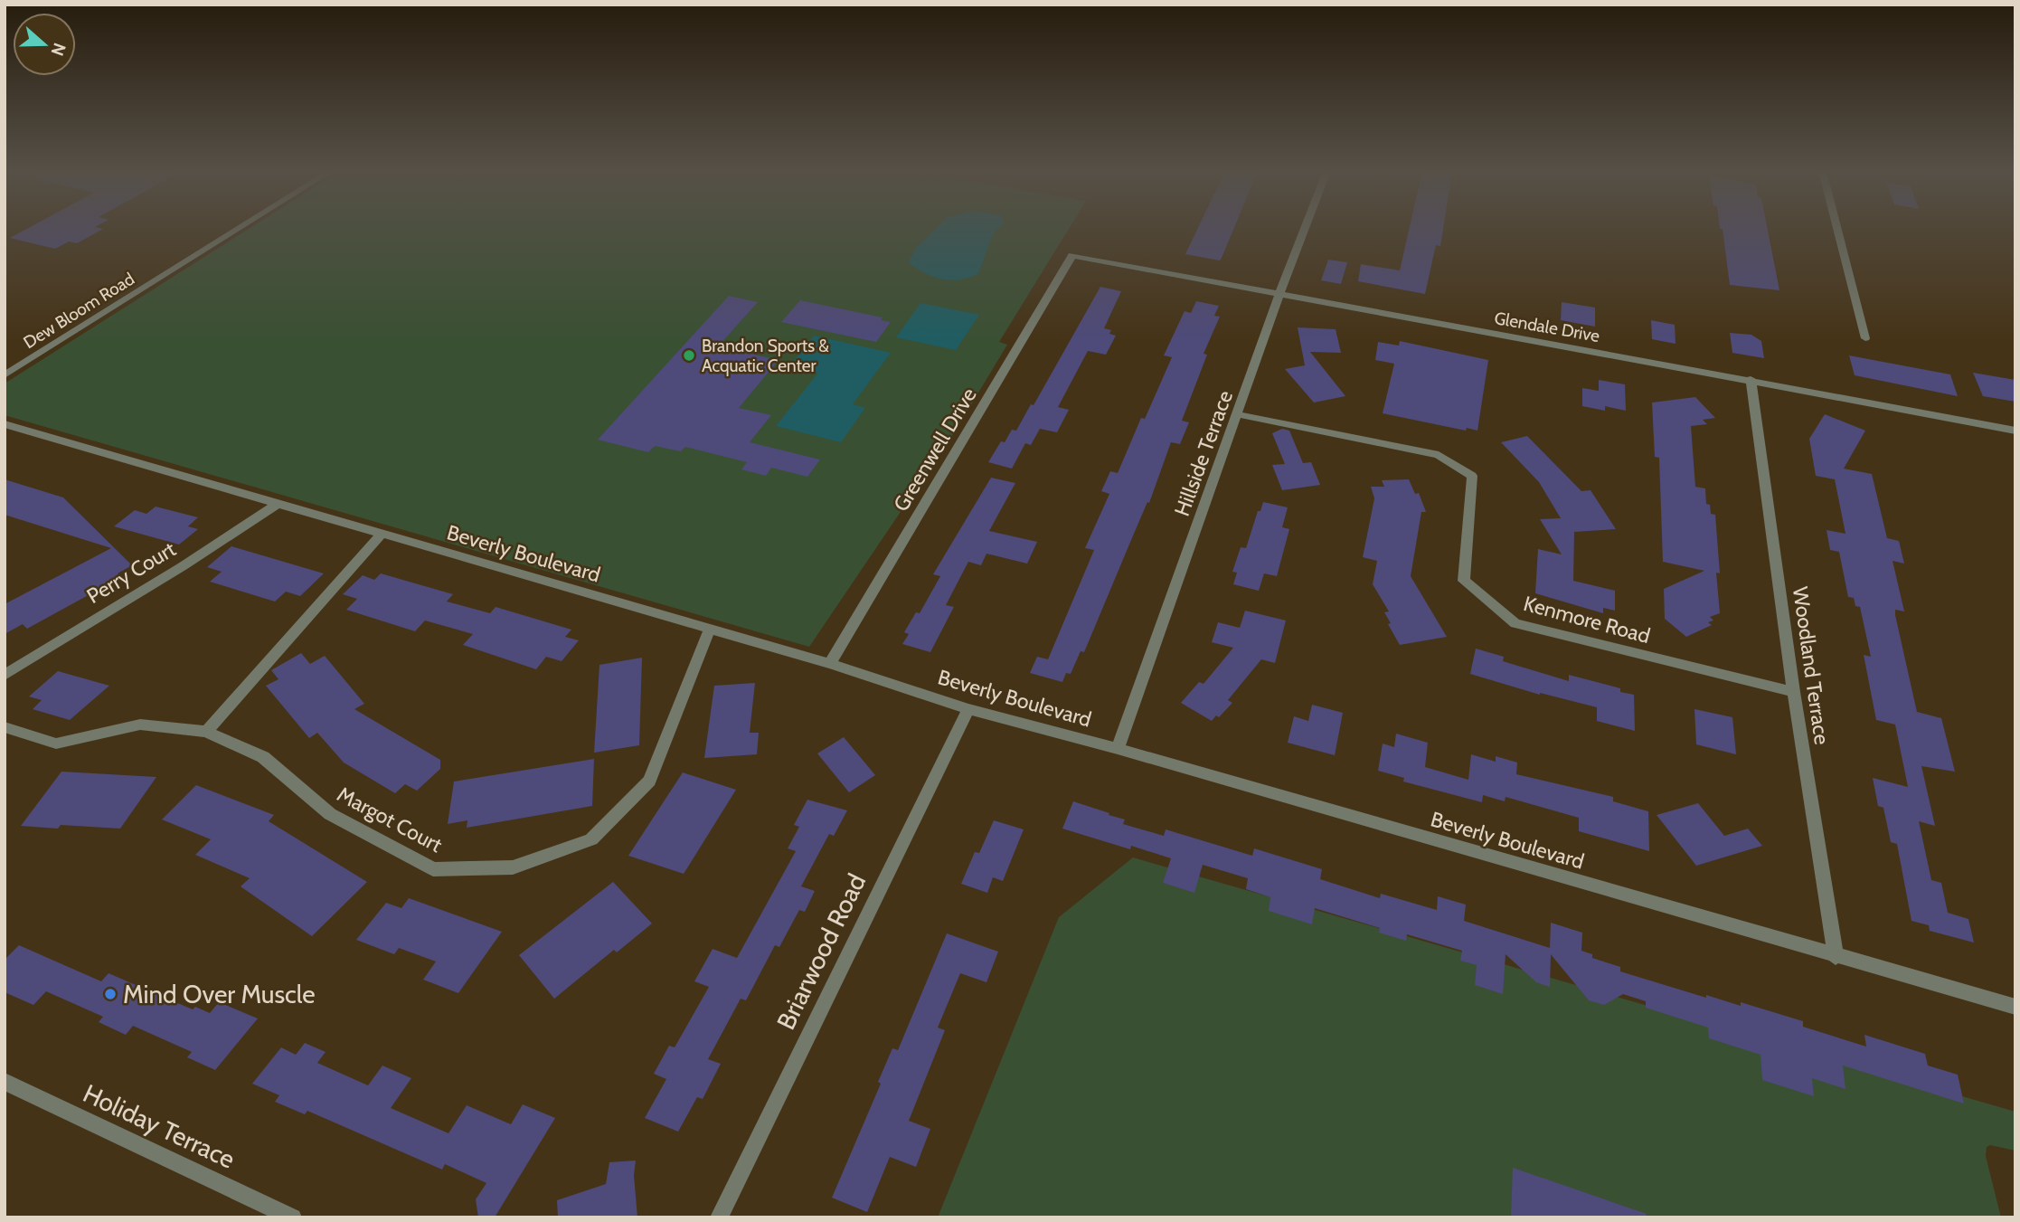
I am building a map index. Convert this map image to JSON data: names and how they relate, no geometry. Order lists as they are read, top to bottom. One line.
{"streets":{"street":["Dew Bloom Road","Glendale Drive","Greenwell Drive","Hillside Terrace","Beverly Boulevard","Perry Court","Kenmore Road","Woodland Terrace","Margot Court","Briarwood Road","Holiday Terrace"]},"crossings":[["Glendale Drive","Greenwell Drive"],["Glendale Drive","Hillside Terrace"],["Glendale Drive","Woodland Terrace"],["Greenwell Drive","Beverly Boulevard"],["Hillside Terrace","Beverly Boulevard"],["Hillside Terrace","Kenmore Road"],["Beverly Boulevard","Perry Court"],["Beverly Boulevard","Woodland Terrace"],["Beverly Boulevard","Margot Court"],["Beverly Boulevard","Briarwood Road"],["Kenmore Road","Woodland Terrace"]],"places":["Brandon Sports & Acquatic Center","Mind Over Muscle"],"north":"right"}
